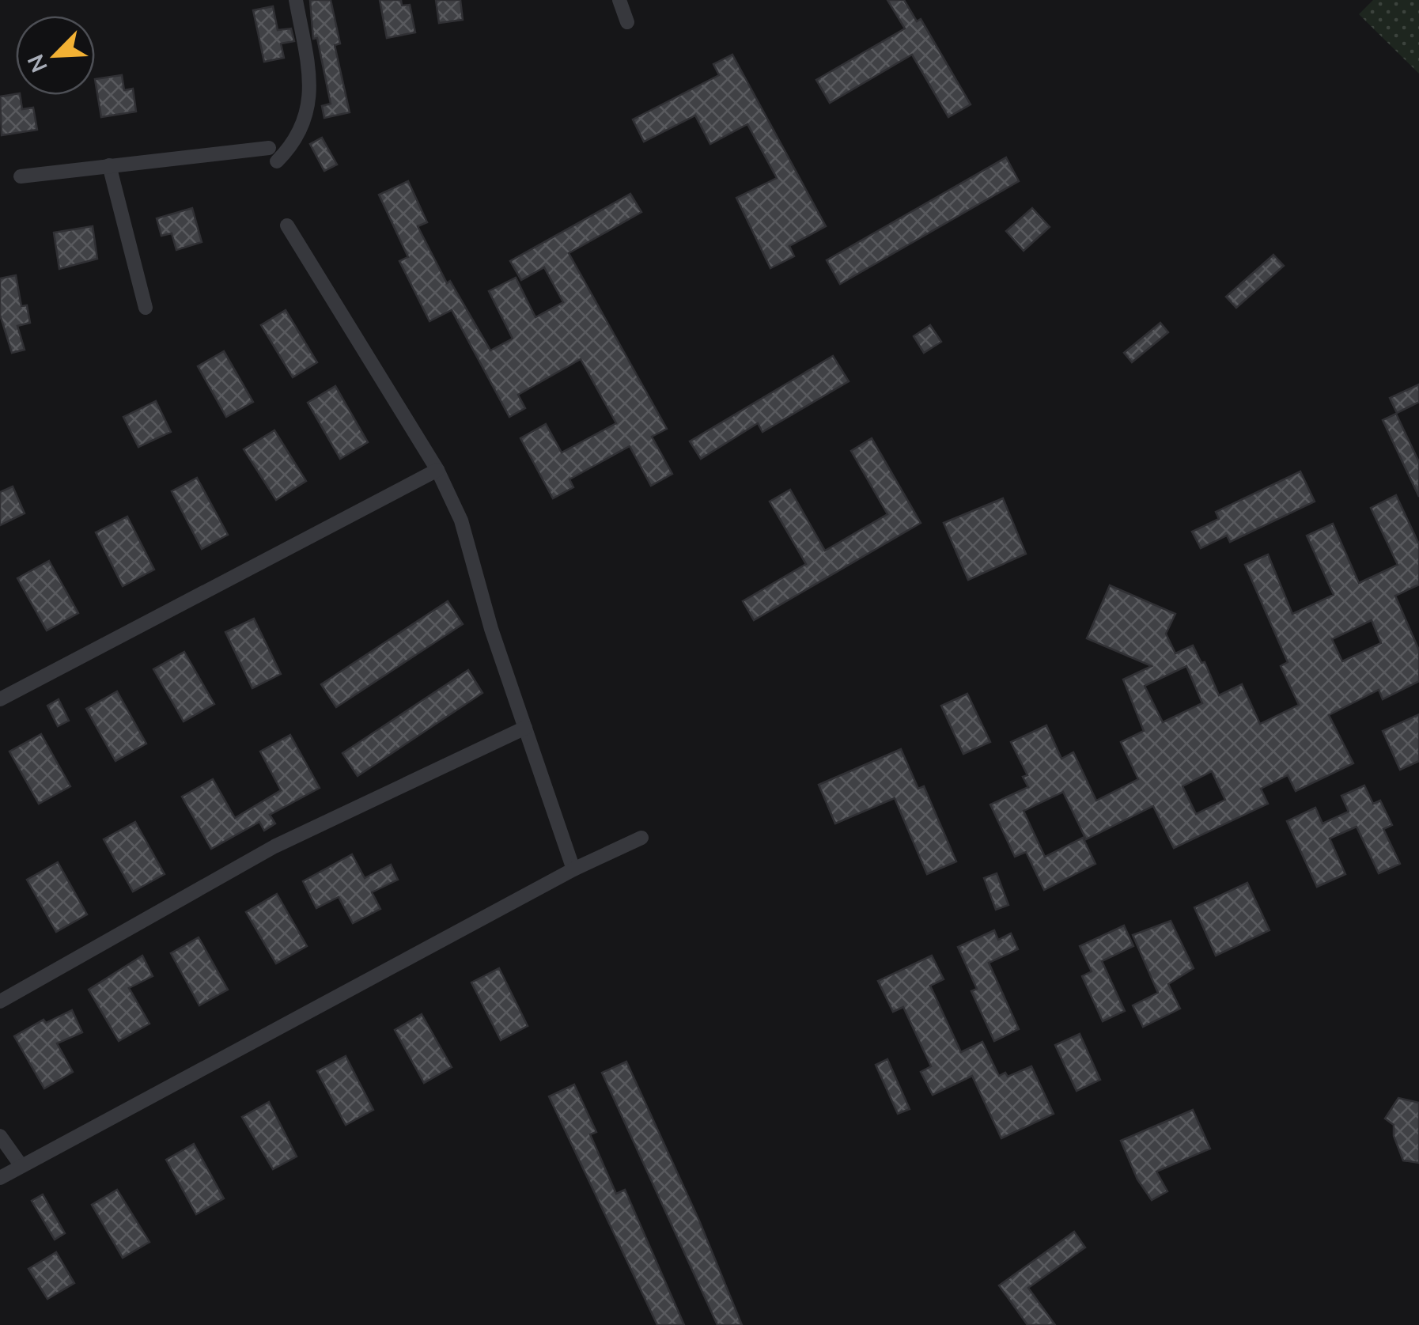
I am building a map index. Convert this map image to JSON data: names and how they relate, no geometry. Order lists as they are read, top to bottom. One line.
{"north":"bottom left"}
